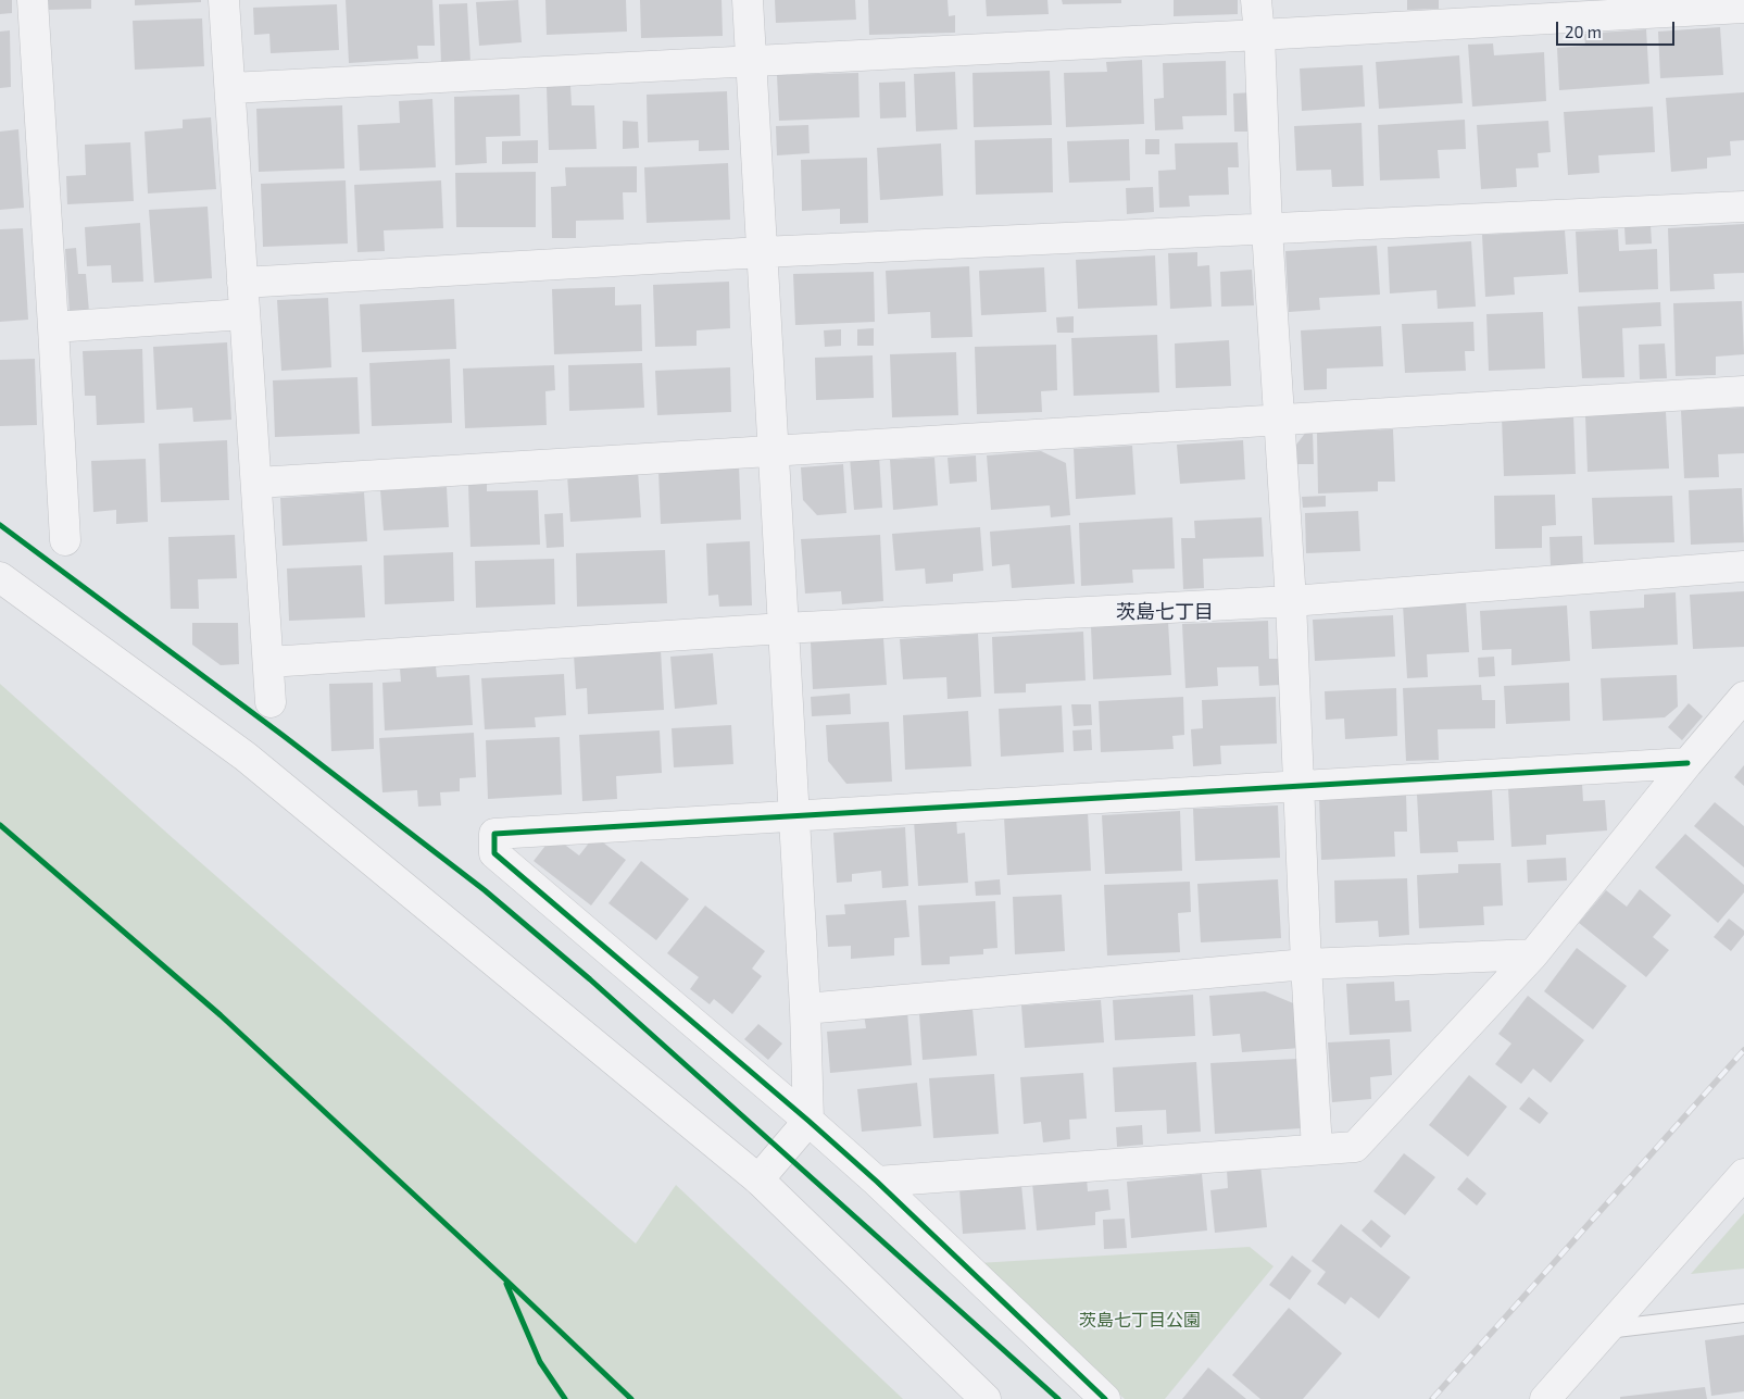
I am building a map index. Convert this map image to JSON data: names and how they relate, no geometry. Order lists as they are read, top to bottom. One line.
{"districts":["茨島七丁目"],"parks":["茨島七丁目公園"],"scale_bar":"20 m"}
